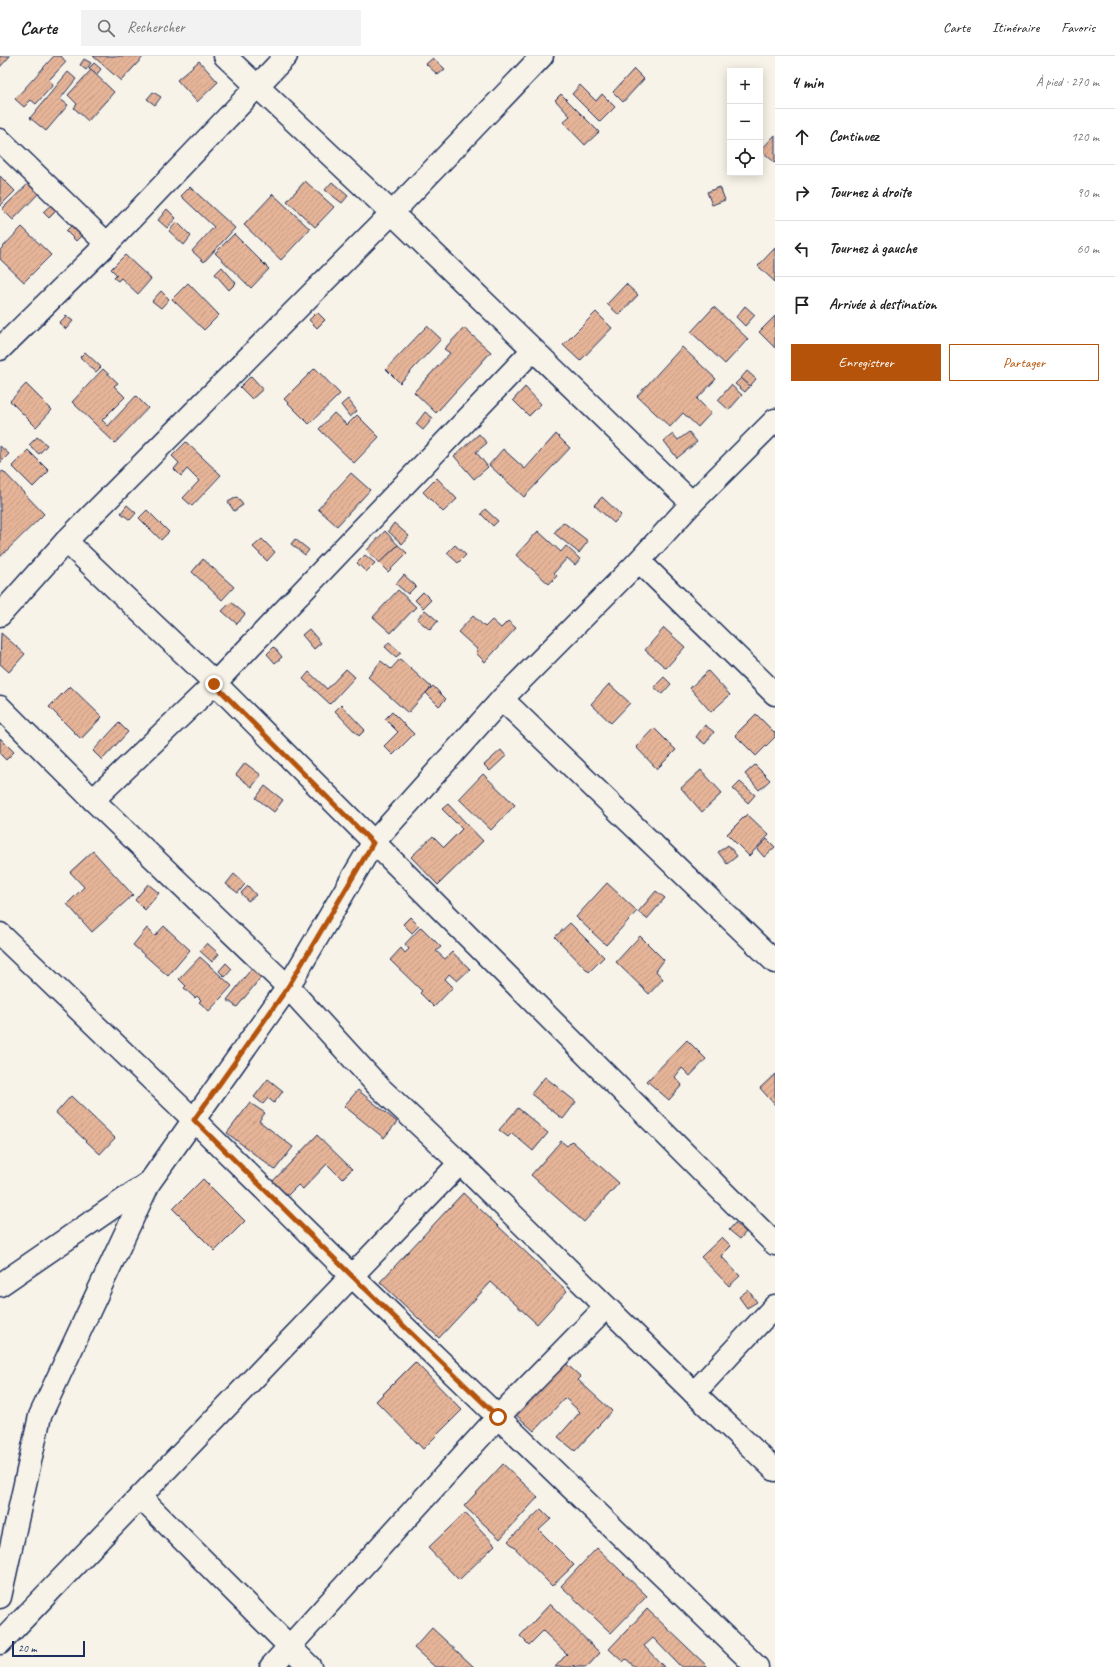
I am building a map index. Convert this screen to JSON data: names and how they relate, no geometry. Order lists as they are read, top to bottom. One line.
{"scale_bar":"20 m","page":{"header":"Carte","search":"Rechercher","nav":["Carte","Itinéraire","Favoris"],"heading":["4 min","À pied · 270 m"],"map_buttons":["+","−"],"list":[["Continuez","120 m"],["Tournez à droite","90 m"],["Tournez à gauche","60 m"],"Arrivée à destination"],"buttons":["Enregistrer","Partager"],"scale":"20 m"}}
